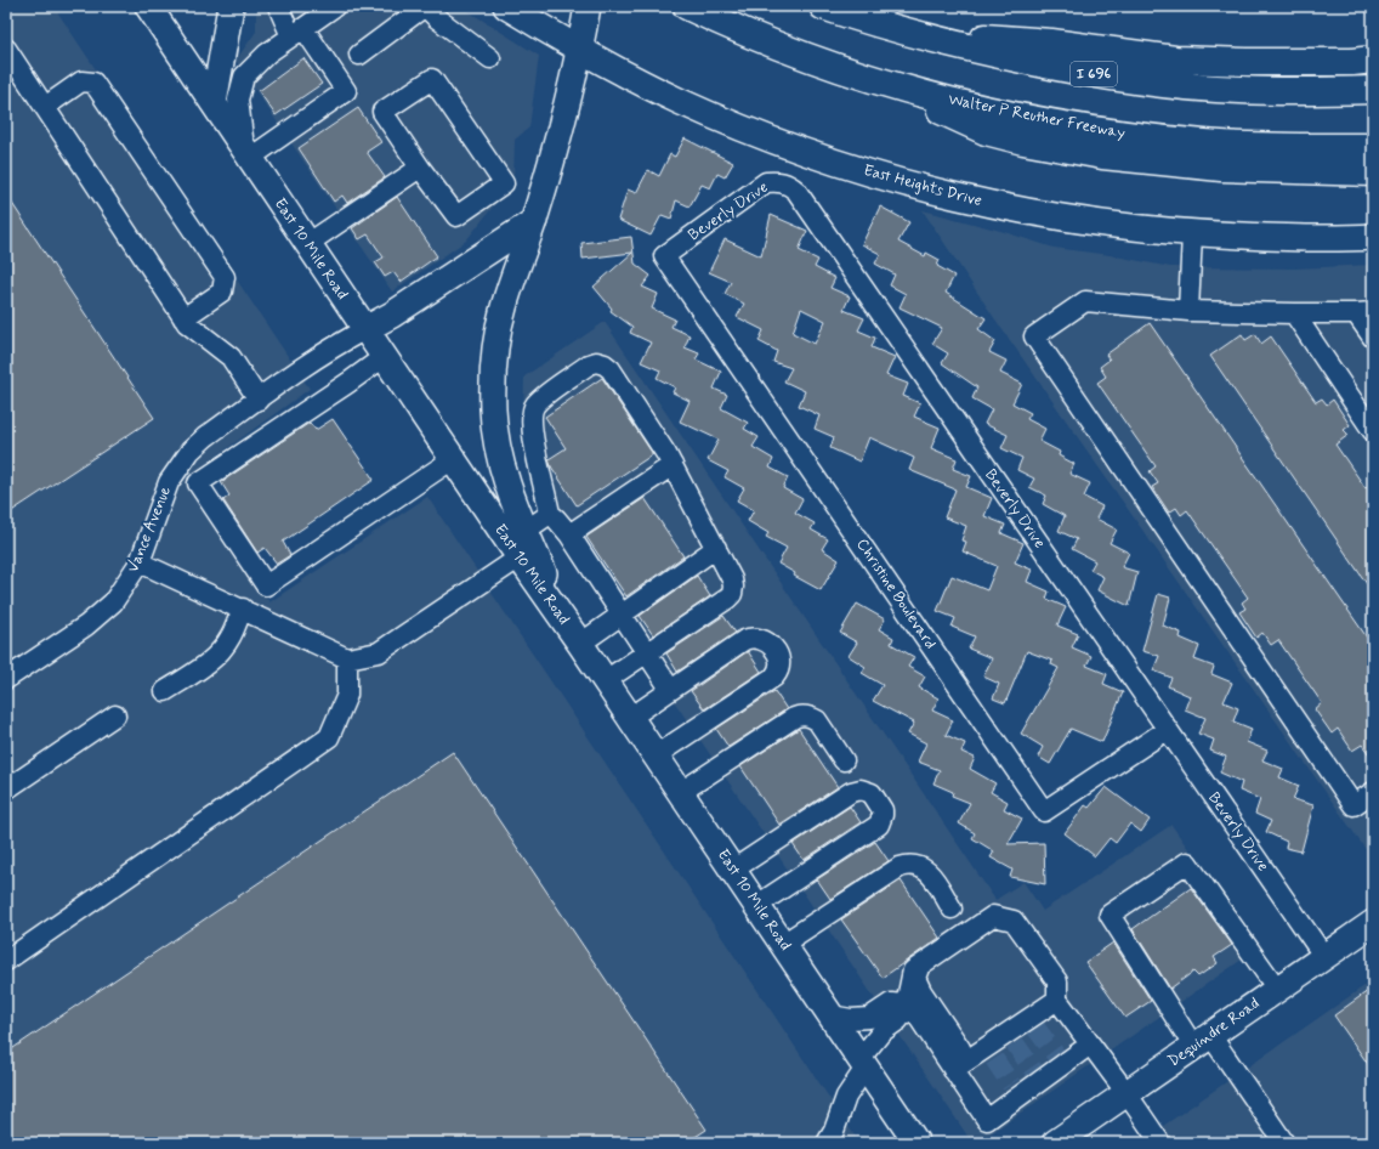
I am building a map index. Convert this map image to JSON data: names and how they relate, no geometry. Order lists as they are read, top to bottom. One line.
{"streets":{"highway":["I 696","Walter P Reuther Freeway"],"main road":["East Heights Drive","East 10 Mile Road","Dequindre Road"],"street":["Beverly Drive","Vance Avenue","Christine Boulevard"]},"crossings":[["Beverly Drive","Christine Boulevard"],["Beverly Drive","Dequindre Road"],["East 10 Mile Road","Vance Avenue"]]}
